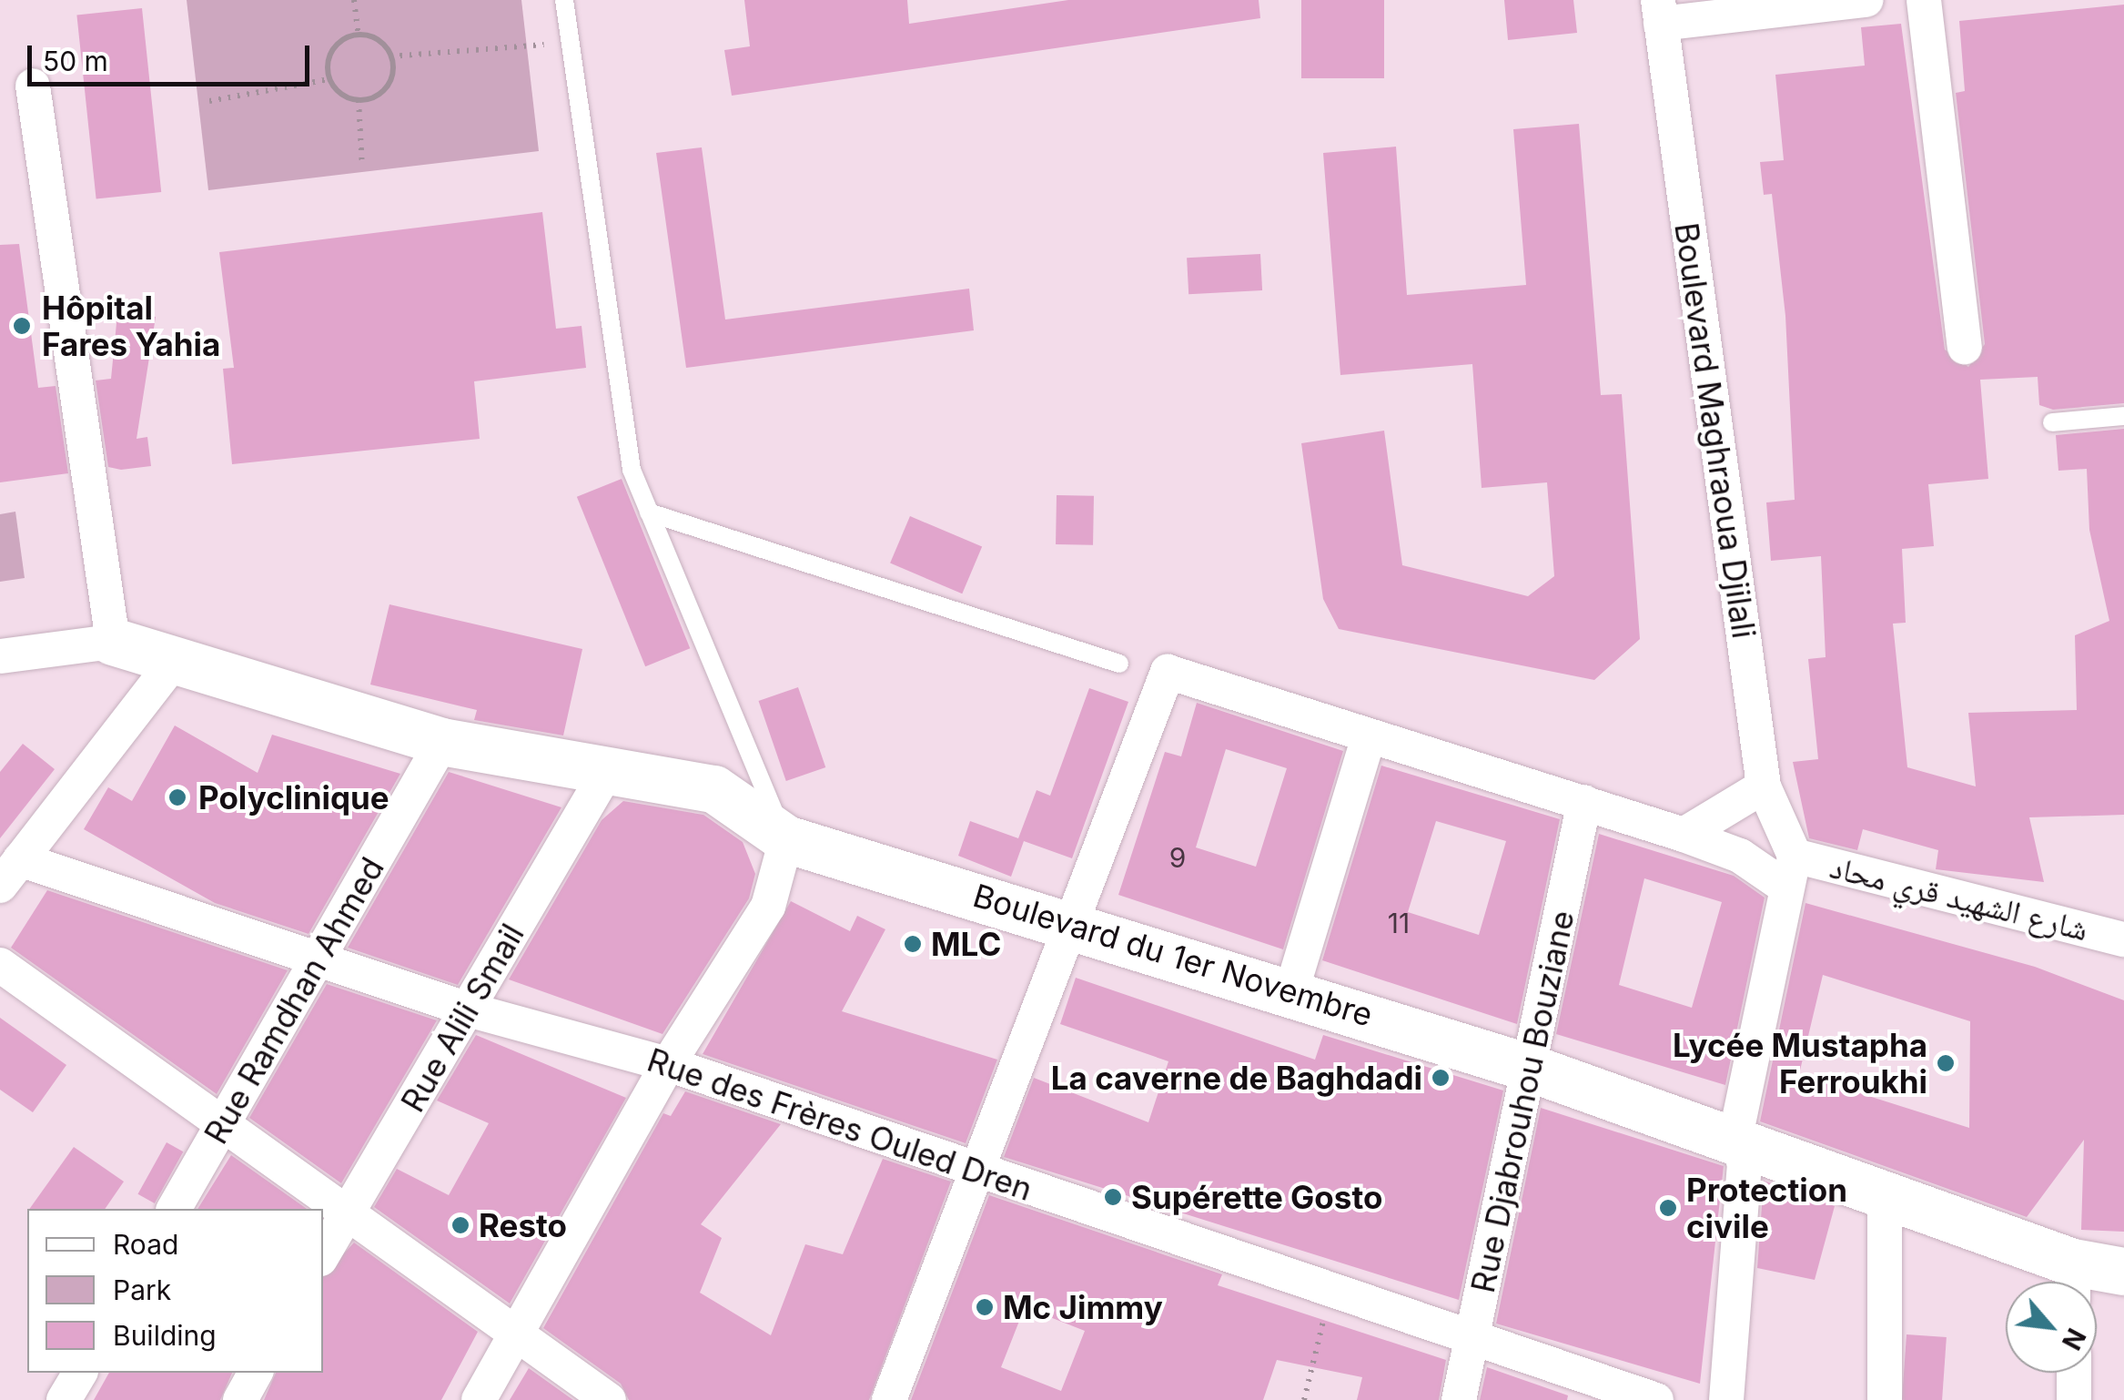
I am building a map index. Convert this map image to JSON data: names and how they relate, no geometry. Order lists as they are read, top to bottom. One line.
{"streets":{"street":["Boulevard Maghraoua Djilali","شارع الشهيد قري محاد","Boulevard du 1er Novembre","Rue Ramdhan Ahmed","Rue Alili Smail","Rue Djabrouhou Bouziane","Rue des Frères Ouled Dren"]},"crossings":[["Boulevard Maghraoua Djilali","شارع الشهيد قري محاد"],["Boulevard du 1er Novembre","Rue Ramdhan Ahmed"],["Boulevard du 1er Novembre","Rue Alili Smail"],["Boulevard du 1er Novembre","Rue Djabrouhou Bouziane"],["Rue Ramdhan Ahmed","Rue des Frères Ouled Dren"],["Rue Alili Smail","Rue des Frères Ouled Dren"],["Rue Djabrouhou Bouziane","Rue des Frères Ouled Dren"]],"places":["Hôpital Fares Yahia","Polyclinique","MLC","Lycée Mustapha Ferroukhi","La caverne de Baghdadi","Supérette Gosto","Protection civile","Resto","Mc Jimmy"],"house_numbers":["9","11"],"legend":["Road","Park","Building"],"scale_bar":"50 m","north":"bottom right"}
